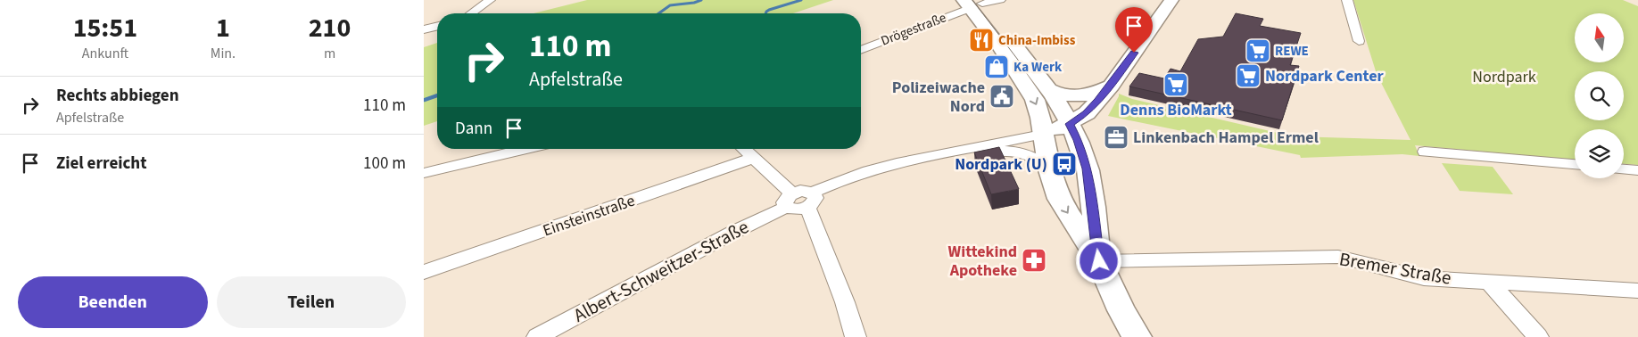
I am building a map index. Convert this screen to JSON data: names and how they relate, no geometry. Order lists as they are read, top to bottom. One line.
{"streets":{"street":["Drögestraße","Einsteinstraße","Bremer Straße","Albert-Schweitzer-Straße"]},"parks":["Nordpark"],"places":{"restaurant":["China-Imbiss"],"supermarket":["REWE","Nordpark Center","Denns BioMarkt"],"shop":["Ka Werk"],"public building":["Polizeiwache Nord"],"office":["Linkenbach Hampel Ermel"],"bus stop":["Nordpark (U)"],"pharmacy":["Wittekind Apotheke"]},"north":"top","page":{"eta":["15:51","Ankunft","1","Min.","210","m"],"turn":["110 m","Apfelstraße"],"list":[{"name":"Rechts abbiegen","note":"Apfelstraße","value":"110 m"},{"name":"Ziel erreicht","value":"100 m"}],"then":"Dann","buttons":["Beenden","Teilen"]}}
